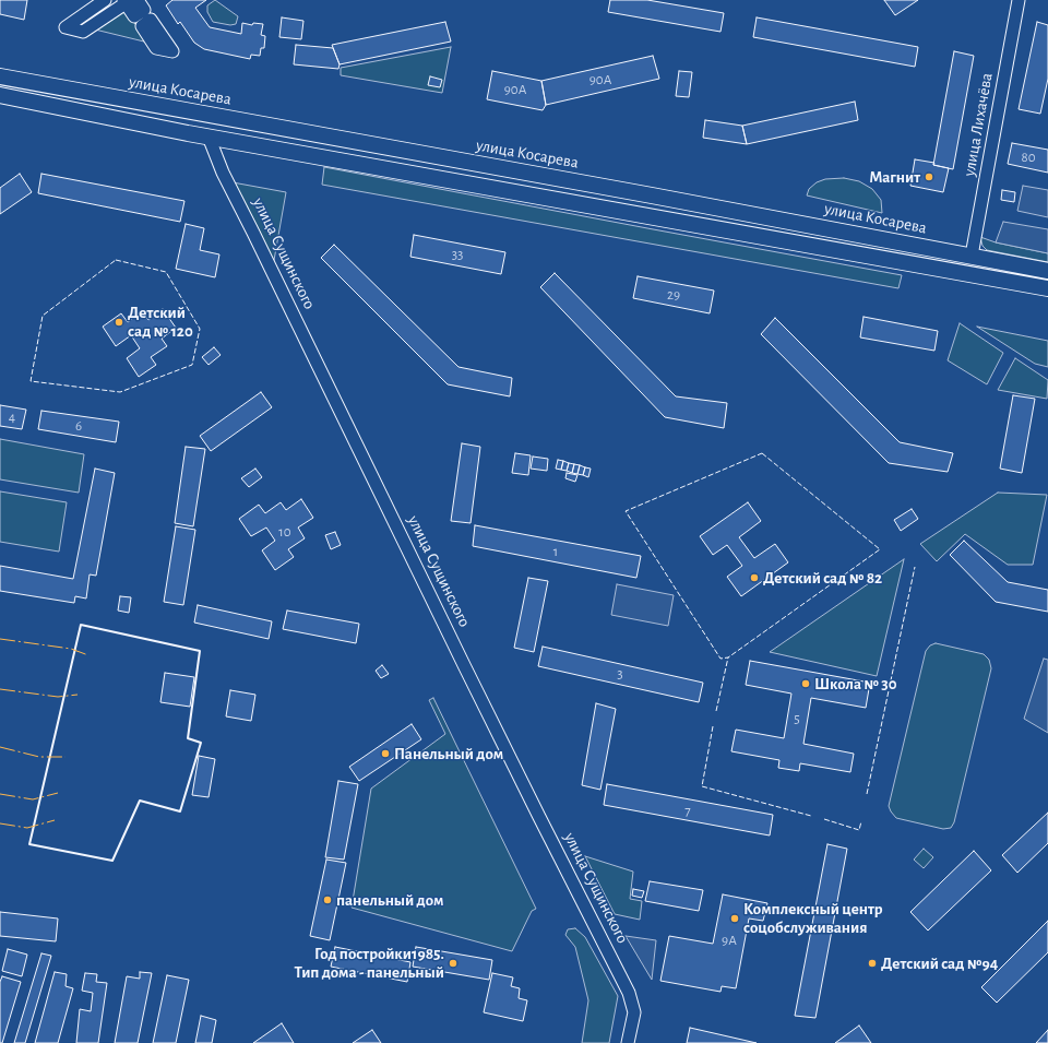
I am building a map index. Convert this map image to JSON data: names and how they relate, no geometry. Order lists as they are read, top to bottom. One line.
{"streets":{"main road":["улица Косарева"],"street":["улица Лихачёва","улица Сущинского"]},"crossings":[["улица Косарева","улица Лихачёва"]],"places":["Магнит","Детский сад № 120","Детский сад № 82","Школа № 30","Панельный дом","панельный дом","Комплексный центр соцобслуживания","Год постройки1985. Тип дома - панельный","Детский сад №94"],"house_numbers":["90А","90А","80","33","29","4","6","10","1","3","5","7","9А"]}
